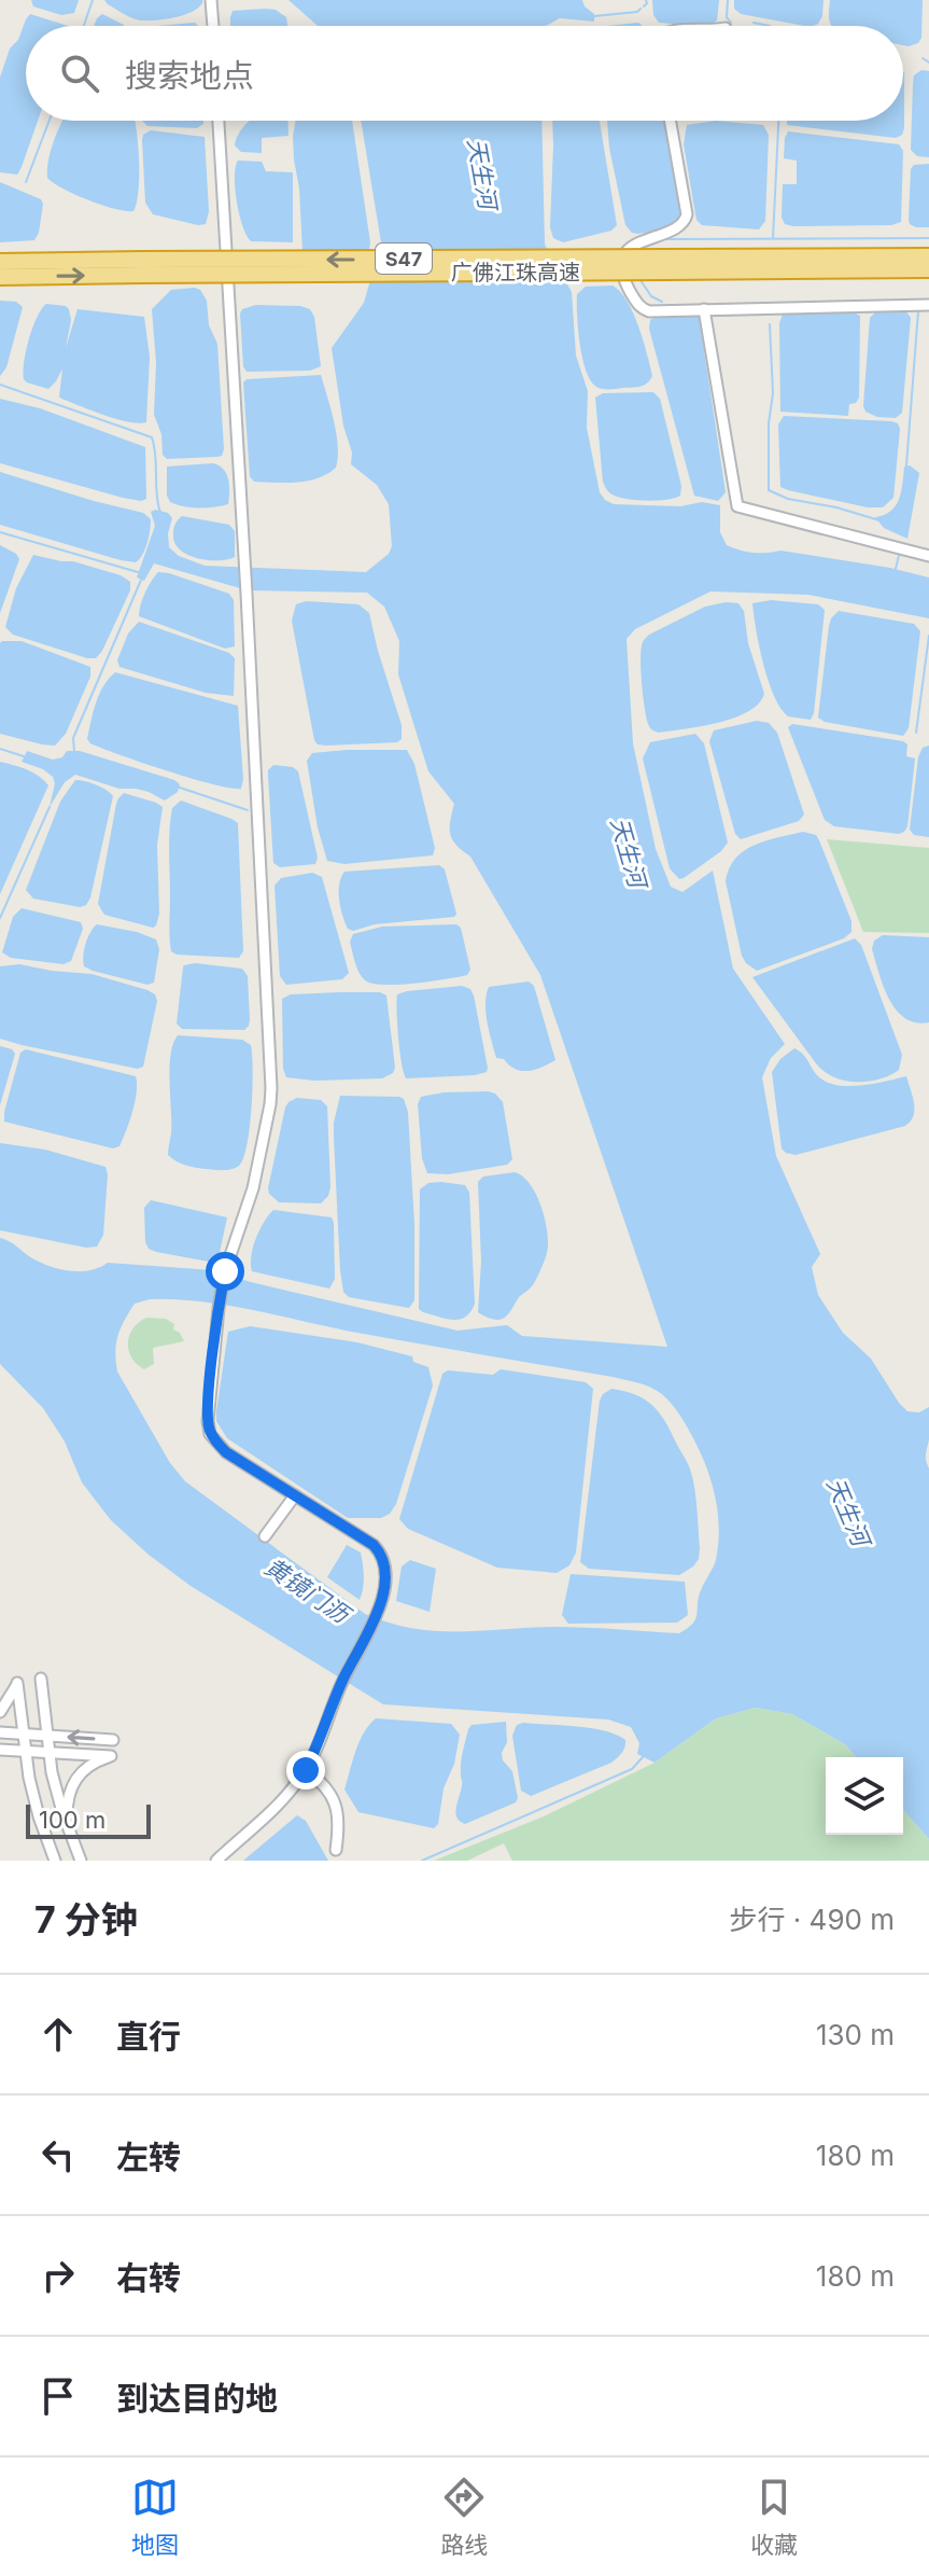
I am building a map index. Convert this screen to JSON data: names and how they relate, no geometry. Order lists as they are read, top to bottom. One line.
{"streets":{"highway":["S47","广佛江珠高速"]},"water":["天生河","黄镜门沥"],"scale_bar":"100 m","page":{"search":"搜索地点","scale":"100 m","heading":["7 分钟","步行 · 490 m"],"list":[["直行","130 m"],["左转","180 m"],["右转","180 m"],"到达目的地"],"nav":["地图","路线","收藏"]}}
